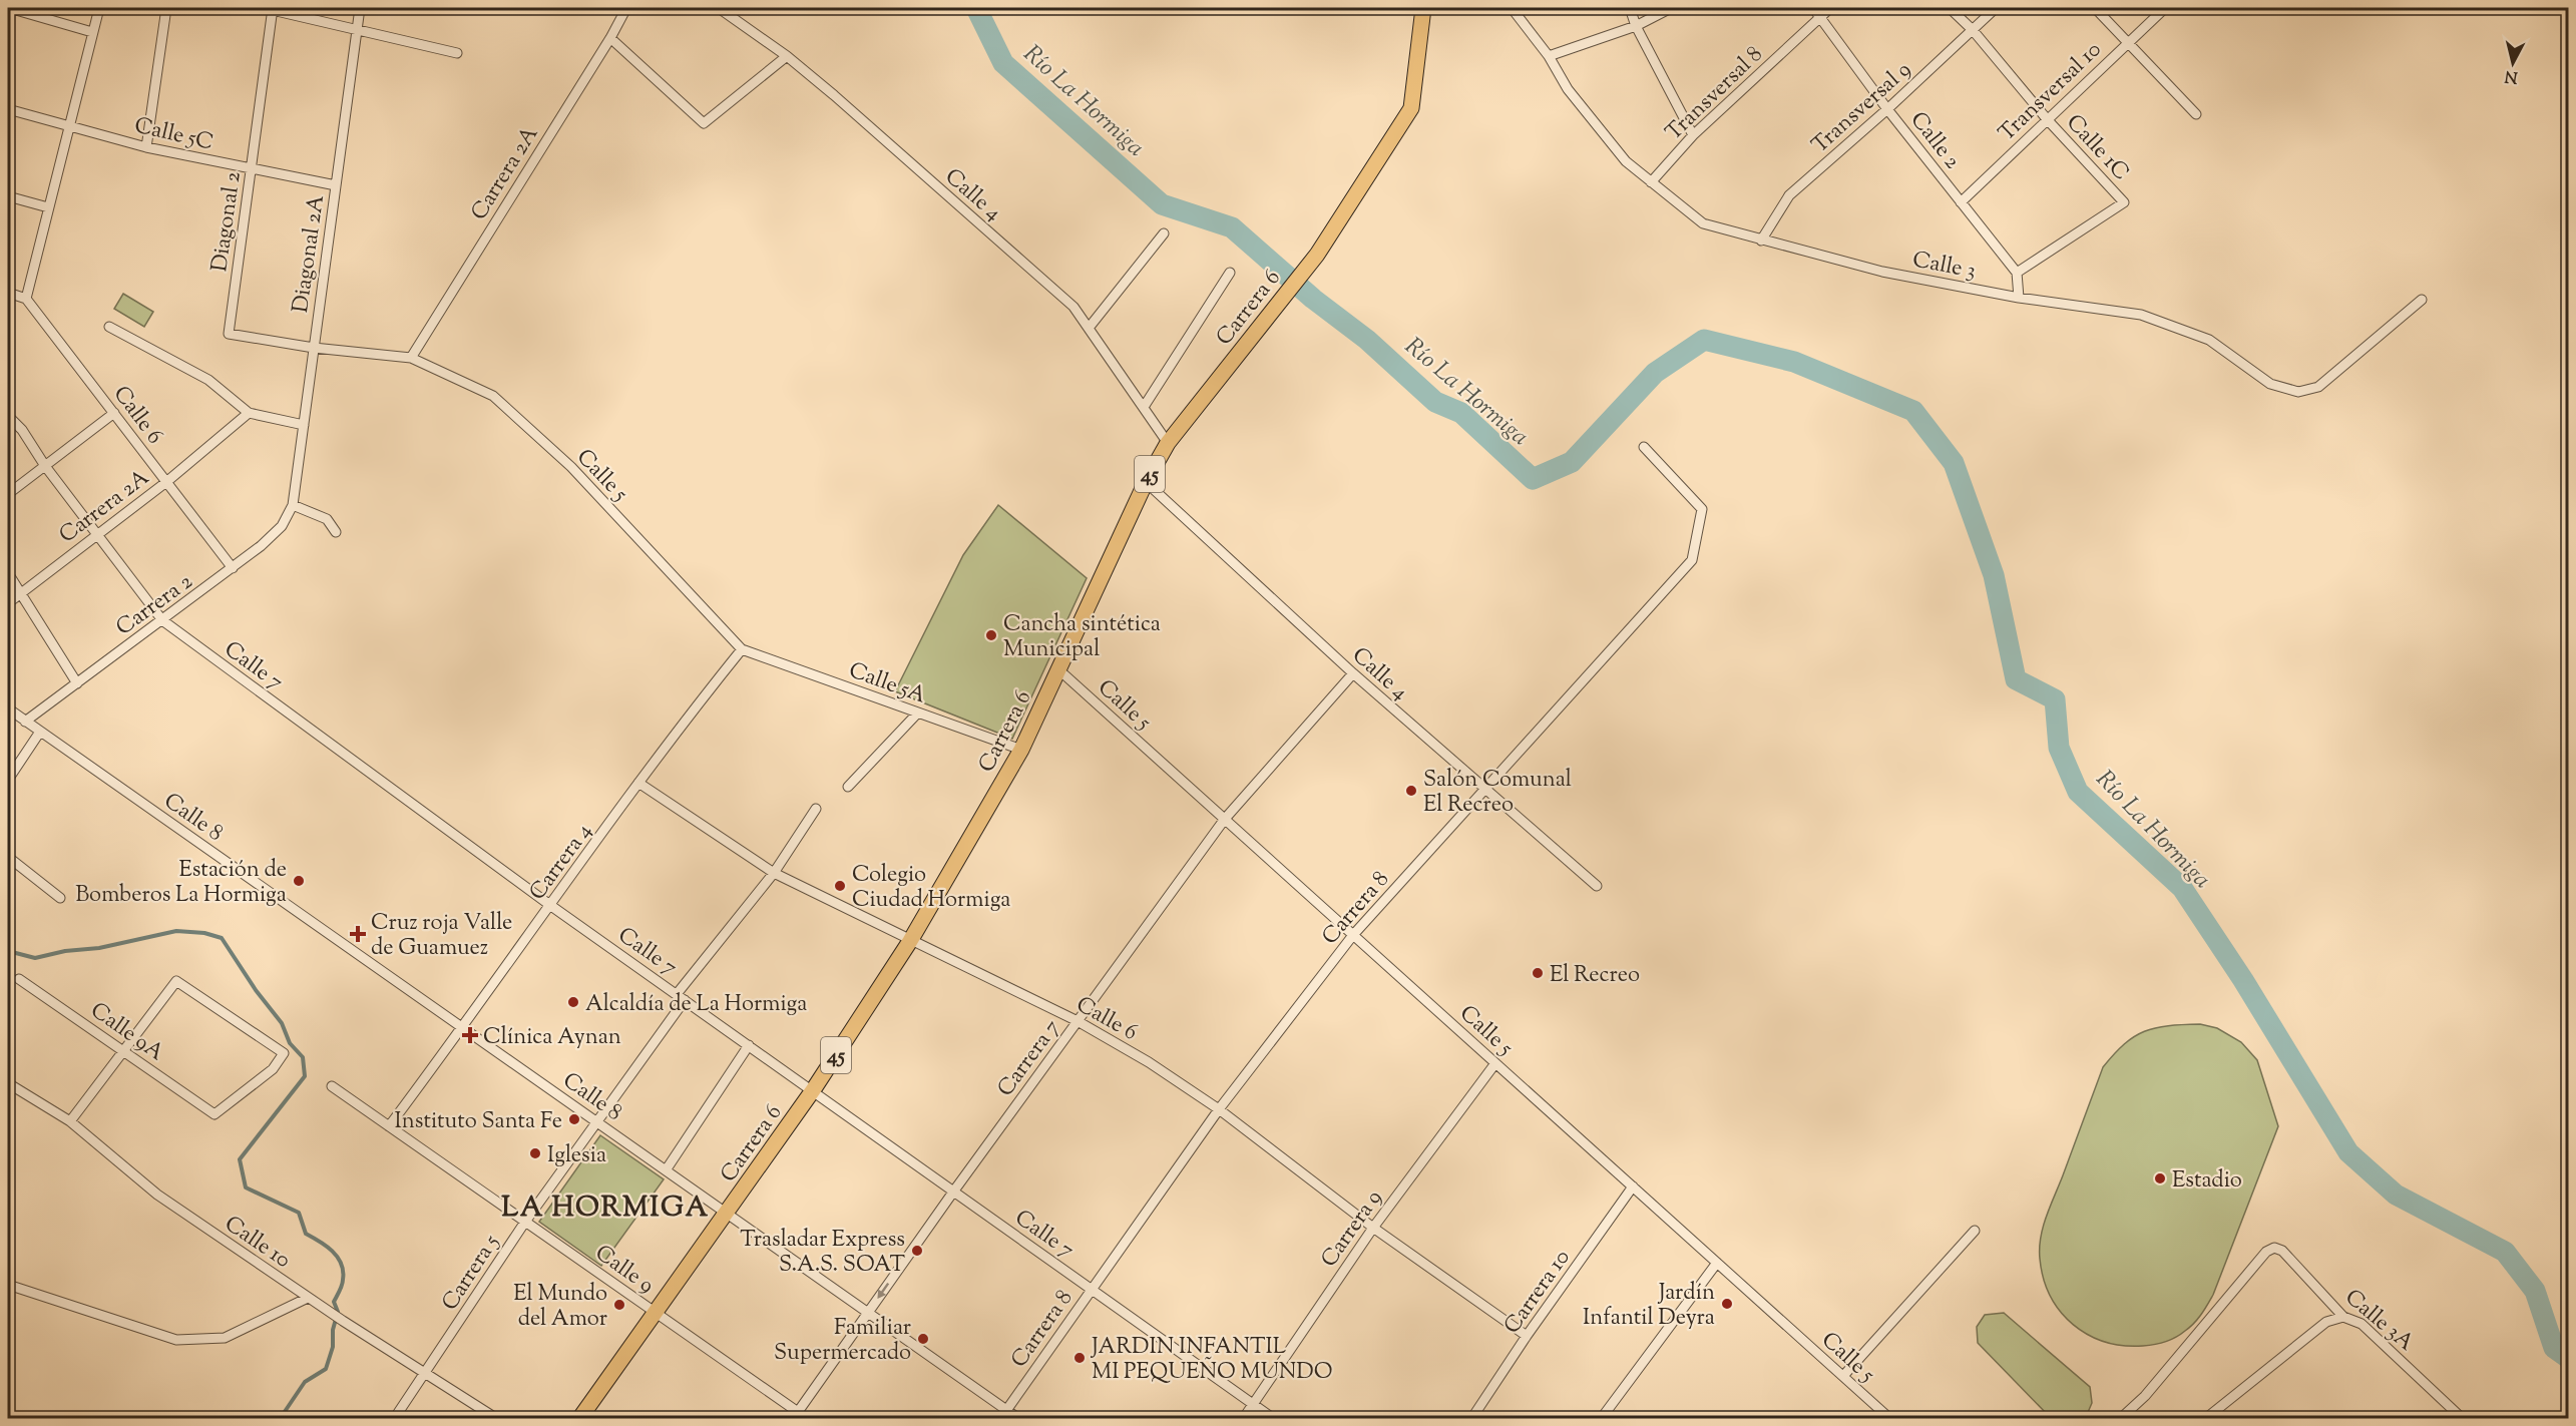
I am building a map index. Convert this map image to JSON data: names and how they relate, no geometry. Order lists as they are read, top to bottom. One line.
{"streets":{"main road":["Carrera 6","45"],"street":["Transversal 10","Transversal 8","Transversal 9","Calle 5C","Calle 2","Calle 1C","Carrera 2A","Calle 4","Diagonal 2","Diagonal 2A","Calle 3","Calle 6","Calle 5","Carrera 2","Calle 7","Calle 5A","Calle 8","Carrera 4","Carrera 8","Calle 9A","Carrera 7","Carrera 9","Calle 10","Calle 9","Carrera 5","Carrera 10","Calle 3A"]},"crossings":[["Transversal 10","Calle 2"],["Transversal 10","Calle 1C"],["Transversal 8","Calle 2"],["Transversal 8","Calle 3"],["Transversal 9","Calle 2"],["Transversal 9","Calle 1C"],["Transversal 9","Calle 3"],["Calle 5C","Diagonal 2"],["Calle 5C","Diagonal 2A"],["Calle 2","Calle 1C"],["Carrera 2A","Calle 6"],["Carrera 2A","Calle 5"],["Carrera 2A","Calle 7"],["Calle 4","Carrera 6"],["Calle 4","Carrera 8"],["Calle 4","Carrera 7"],["Diagonal 2","Diagonal 2A"],["Diagonal 2A","Carrera 2"],["Carrera 6","Calle 6"],["Carrera 6","Calle 5"],["Carrera 6","Calle 7"],["Carrera 6","Calle 5A"],["Carrera 6","Calle 8"],["Carrera 6","Calle 9"],["Calle 6","Carrera 2"],["Calle 6","Carrera 4"],["Calle 6","Carrera 8"],["Calle 6","Carrera 7"],["Calle 6","Carrera 9"],["Calle 6","Carrera 5"],["Calle 6","Carrera 10"],["Calle 5","Calle 5A"],["Calle 5","Carrera 4"],["Calle 5","Carrera 8"],["Calle 5","Carrera 7"],["Calle 5","Carrera 9"],["Calle 5","Carrera 10"],["Carrera 2","Calle 7"],["Carrera 2","Calle 8"],["Calle 7","Carrera 4"],["Calle 7","Carrera 8"],["Calle 7","Carrera 7"],["Calle 7","Carrera 9"],["Calle 7","Carrera 5"],["Calle 5A","Carrera 4"],["Calle 8","Carrera 4"],["Calle 8","Carrera 8"],["Calle 8","Carrera 7"],["Calle 8","Carrera 5"],["Carrera 4","Calle 9"],["Carrera 7","Calle 9"],["Calle 10","Carrera 5"],["Calle 9","Carrera 5"]],"districts":["LA HORMIGA"],"water":["Río La Hormiga"],"places":{"other":["Cancha sintética Municipal","Salón Comunal El Recreo","Estación de Bomberos La Hormiga","Colegio Ciudad Hormiga","El Recreo","Alcaldía de La Hormiga","Instituto Santa Fe","Iglesia","Estadio","Trasladar Express S.A.S. SOAT","Jardín Infantil Deyra","El Mundo del Amor","Familiar Supermercado","JARDIN INFANTIL MI PEQUEÑO MUNDO"],"health":["Cruz roja Valle de Guamuez","Clínica Aynan"]},"north":"bottom"}
